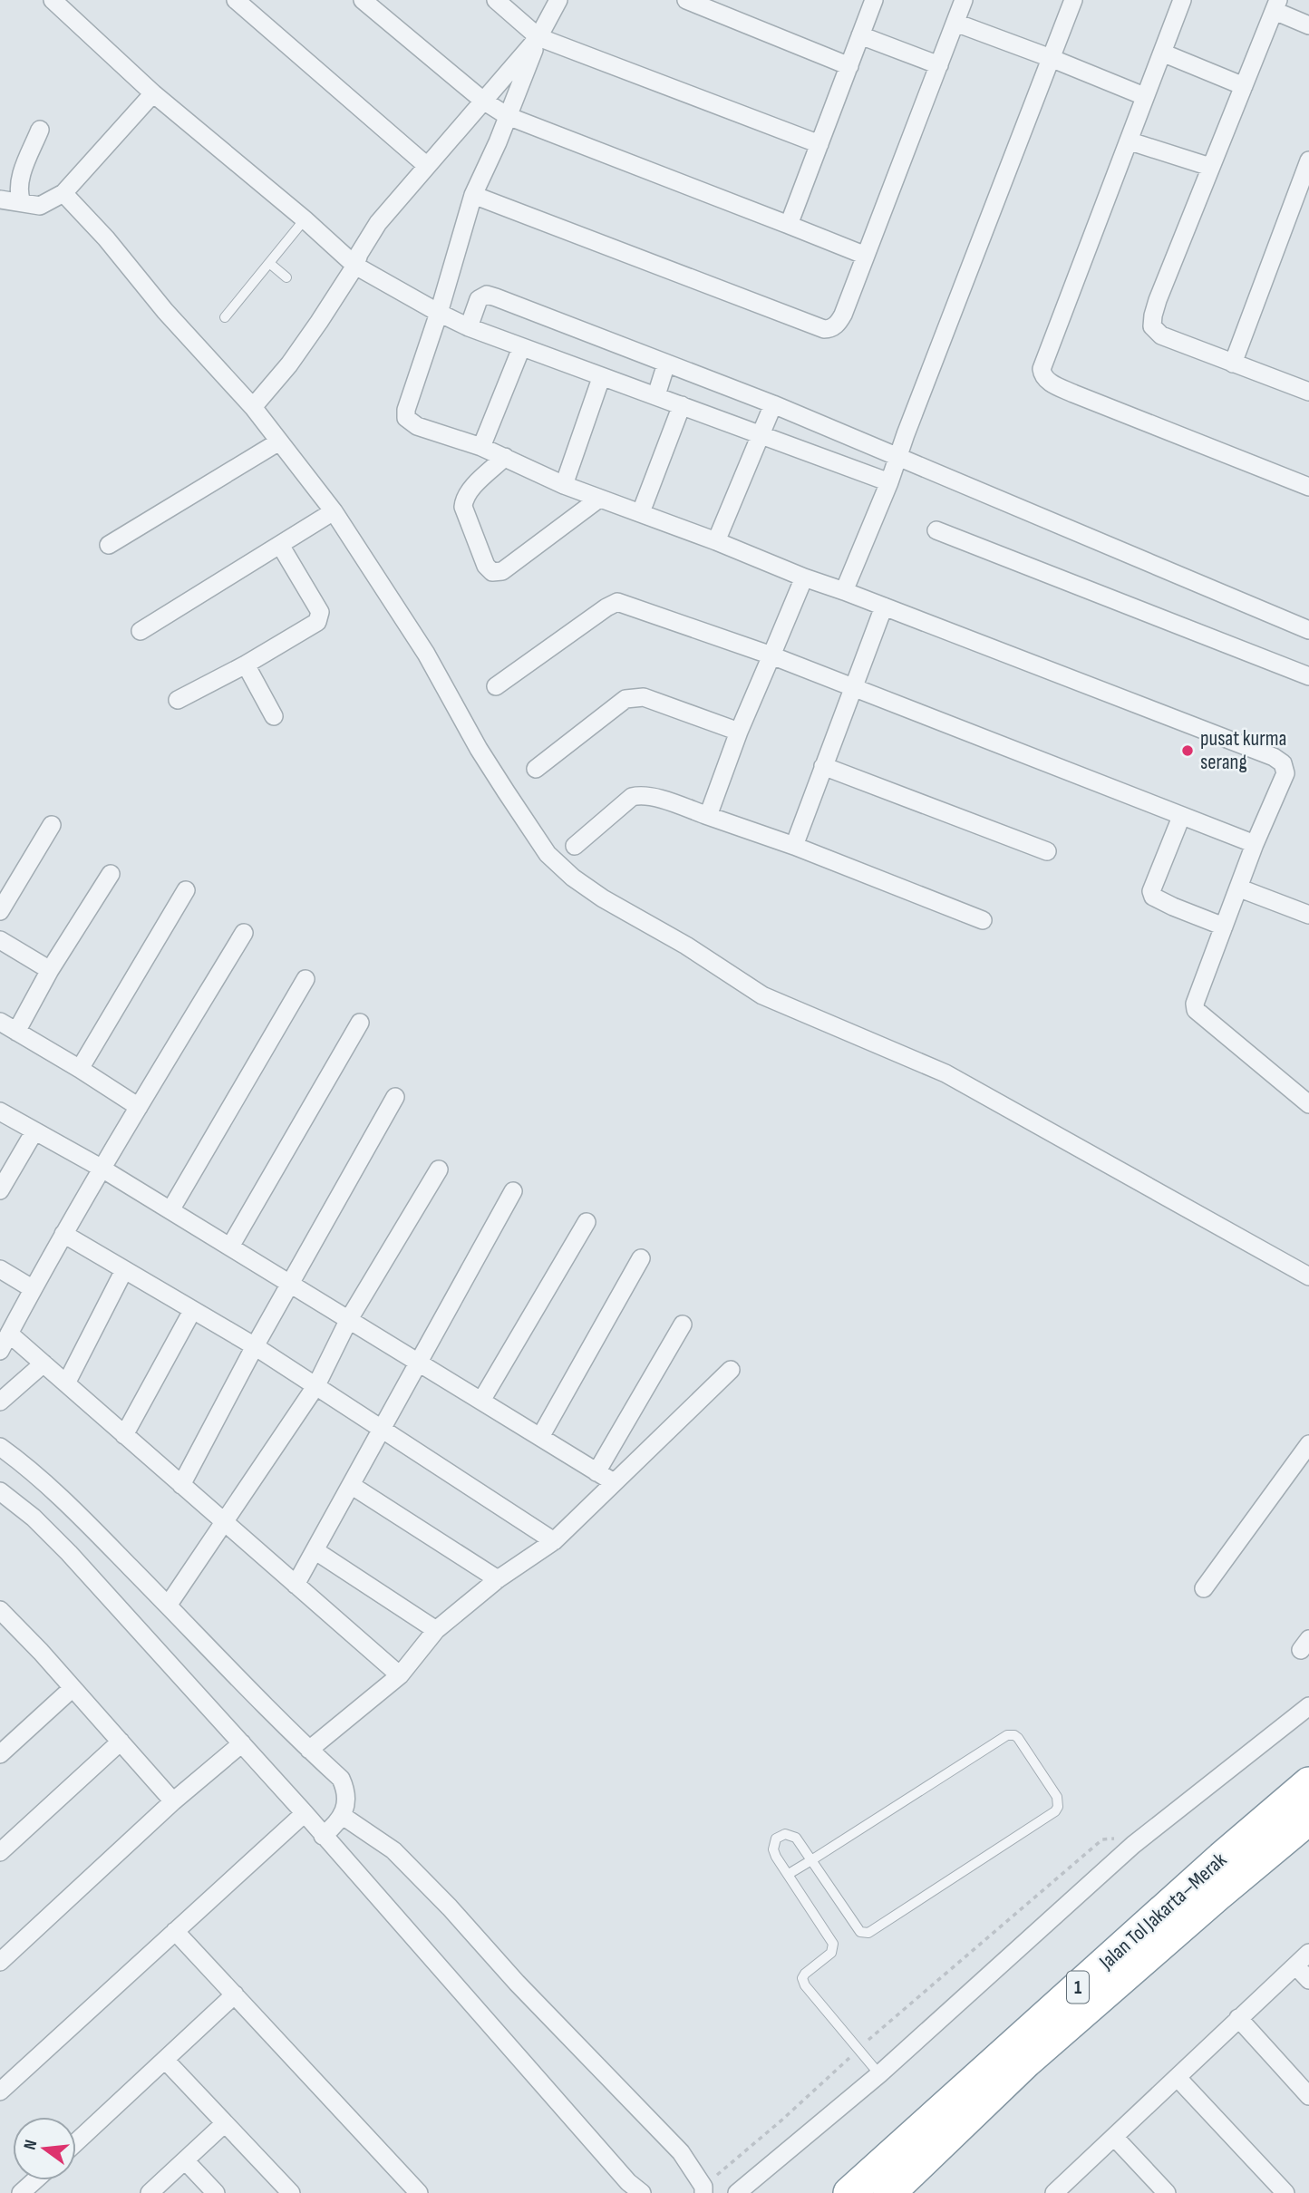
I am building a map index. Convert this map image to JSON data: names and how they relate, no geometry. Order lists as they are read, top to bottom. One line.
{"streets":{"highway":["Jalan Tol Jakarta–Merak","1"]},"places":["pusat kurma serang"],"north":"left"}
